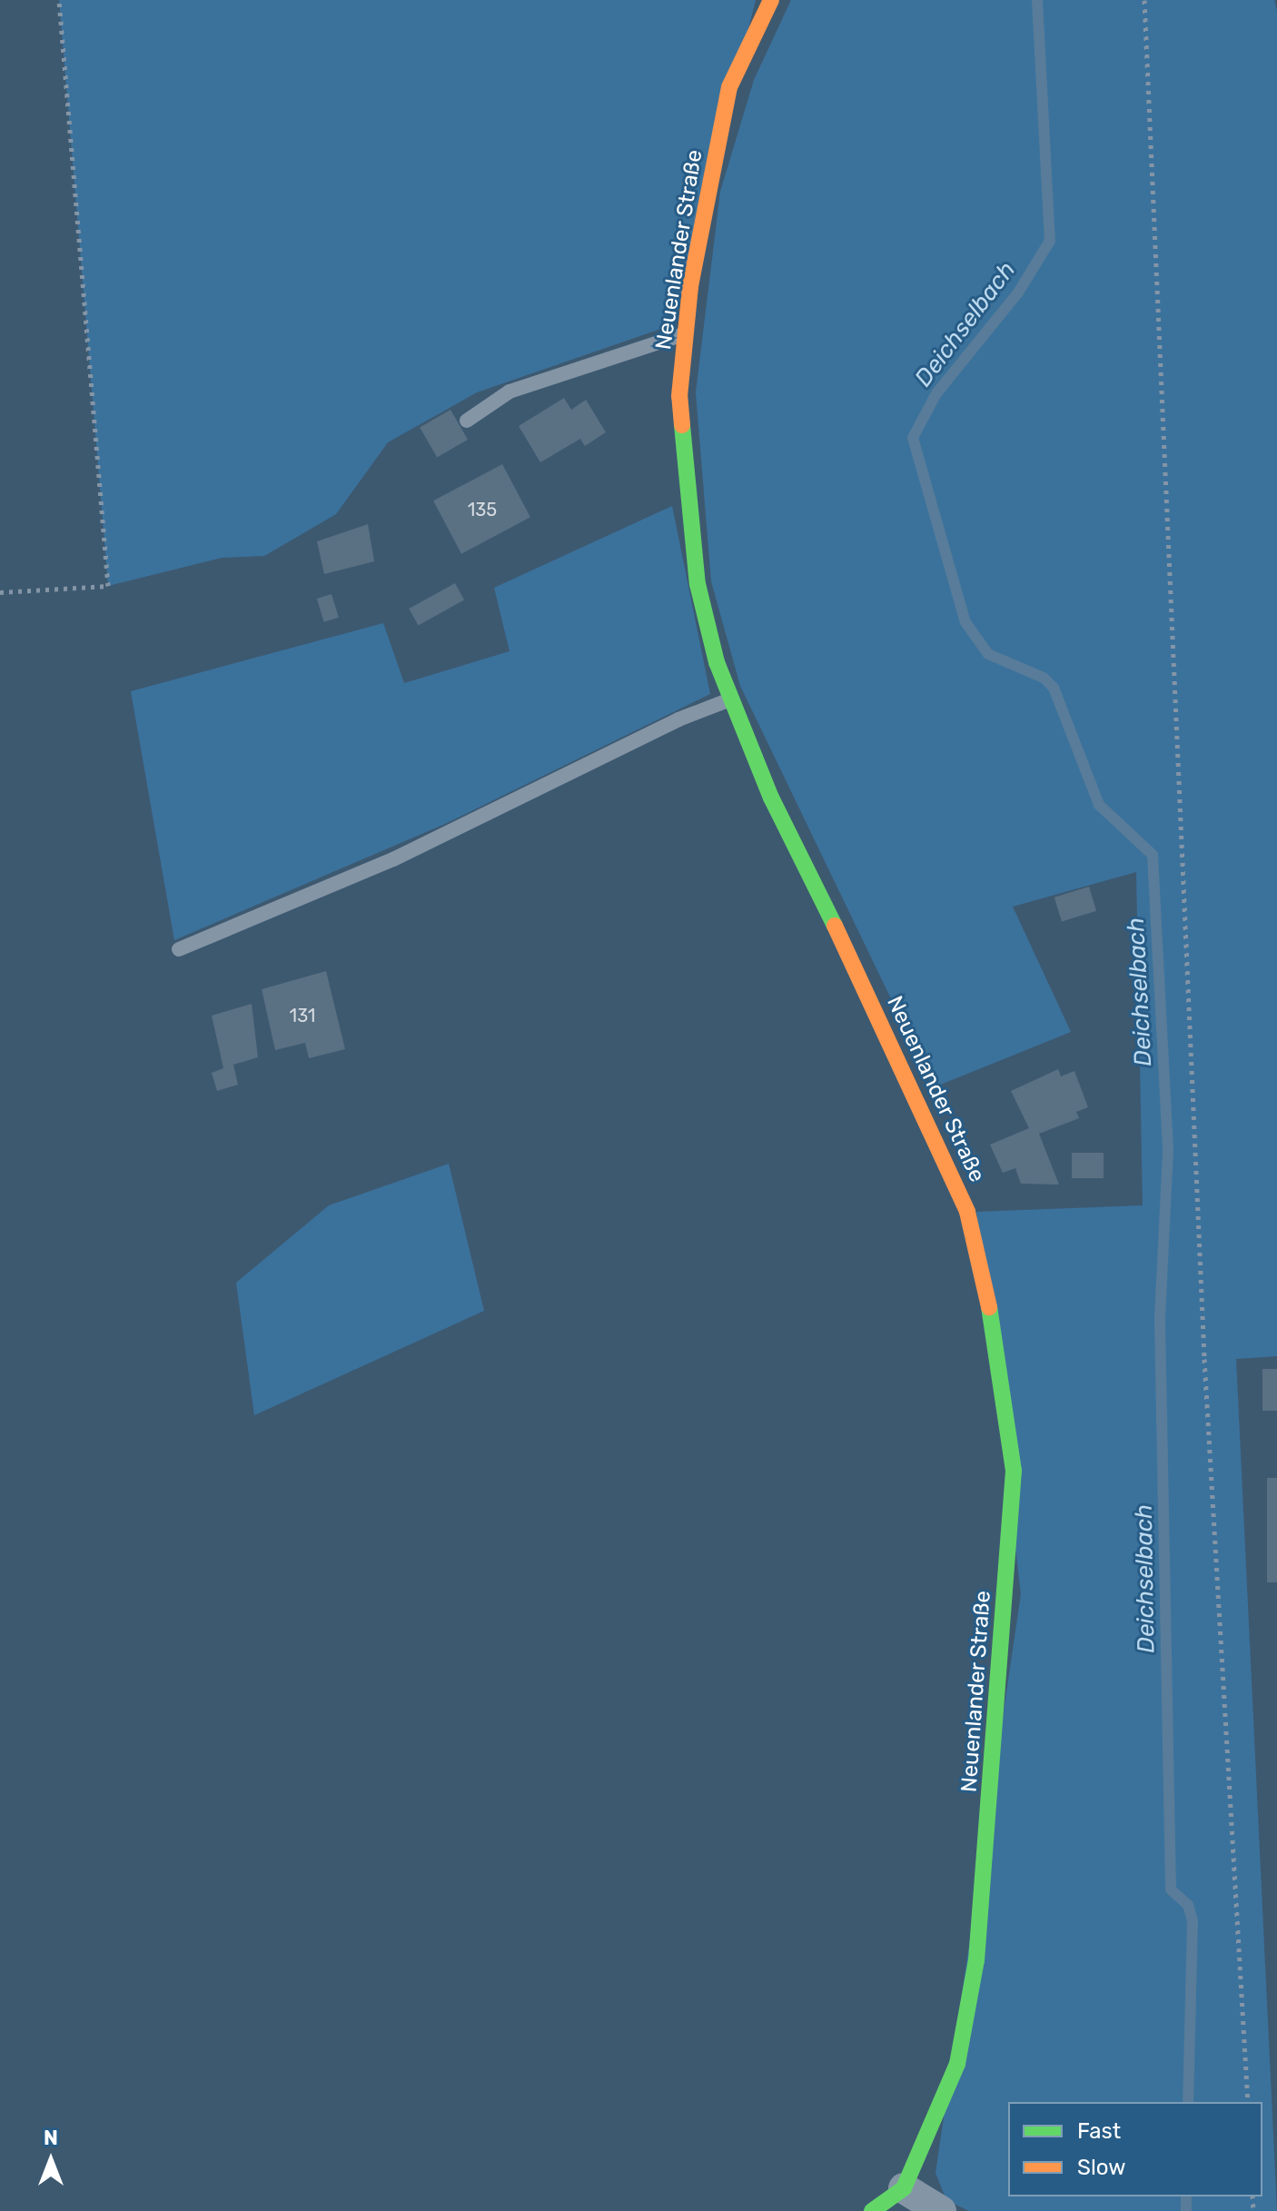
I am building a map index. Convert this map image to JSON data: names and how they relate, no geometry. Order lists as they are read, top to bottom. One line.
{"streets":{"street":["Neuenlander Straße"]},"water":["Deichselbach"],"house_numbers":["135","131"],"legend":["Fast","Slow"],"north":"top"}
